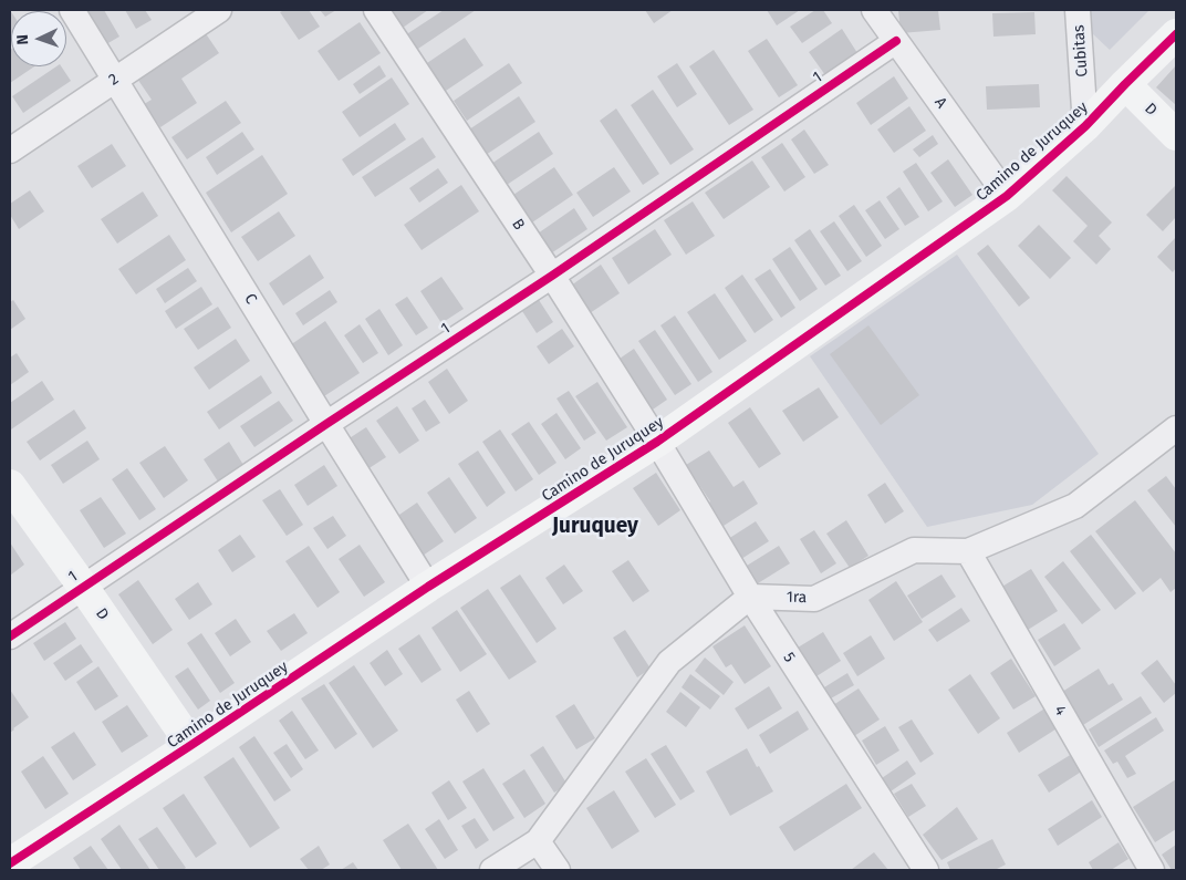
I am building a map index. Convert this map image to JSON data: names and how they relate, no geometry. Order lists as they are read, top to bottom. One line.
{"streets":{"street":["Cubitas","1","2","A","D","Camino de Juruquey","B","C","1ra","5","4"]},"crossings":[["Cubitas","Camino de Juruquey"],["1","A"],["1","D"],["1","B"],["1","C"],["2","C"],["A","Camino de Juruquey"],["D","Camino de Juruquey"],["Camino de Juruquey","B"],["Camino de Juruquey","C"],["Camino de Juruquey","5"],["B","5"],["1ra","5"],["1ra","4"]],"districts":["Juruquey"],"north":"left"}
